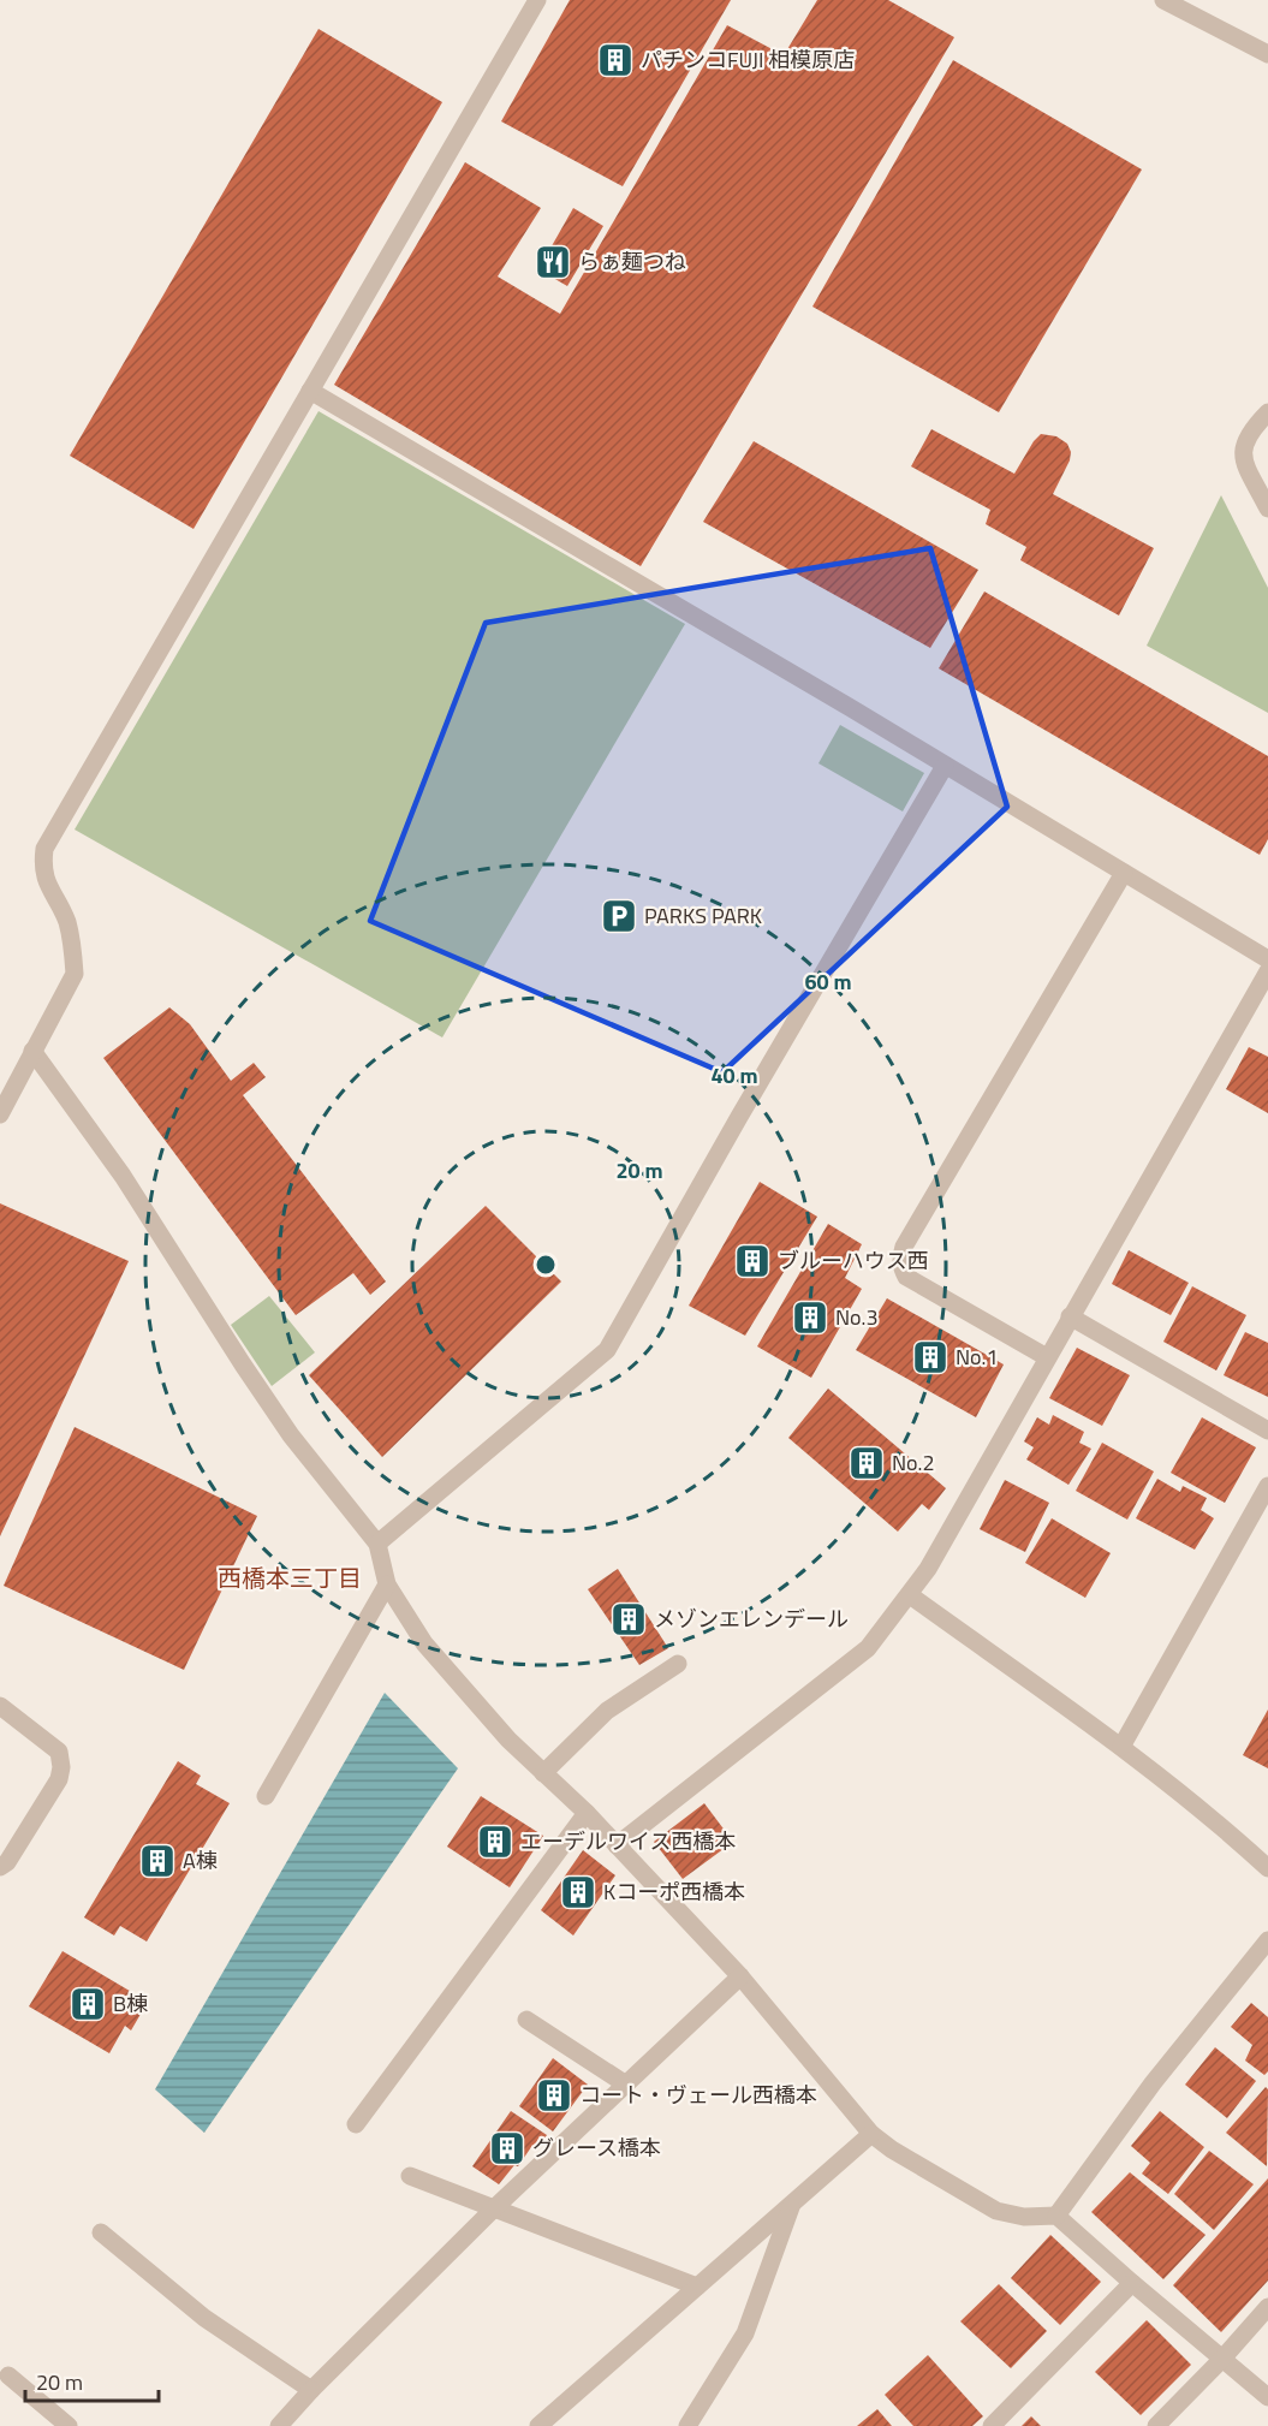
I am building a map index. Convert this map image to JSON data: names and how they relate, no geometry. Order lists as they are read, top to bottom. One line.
{"districts":["西橋本三丁目"],"places":{"building":["パチンコFUJI 相模原店","ブルーハウス西","No.3","No.1","No.2","メゾンエレンデール","エーデルワイス西橋本","A棟","Kコーポ西橋本","B棟","コート・ヴェール西橋本","グレース橋本"],"restaurant":["らぁ麺つね"],"parking":["PARKS PARK"]},"scale_bar":"20 m","rings":["60 m","40 m","20 m"]}
